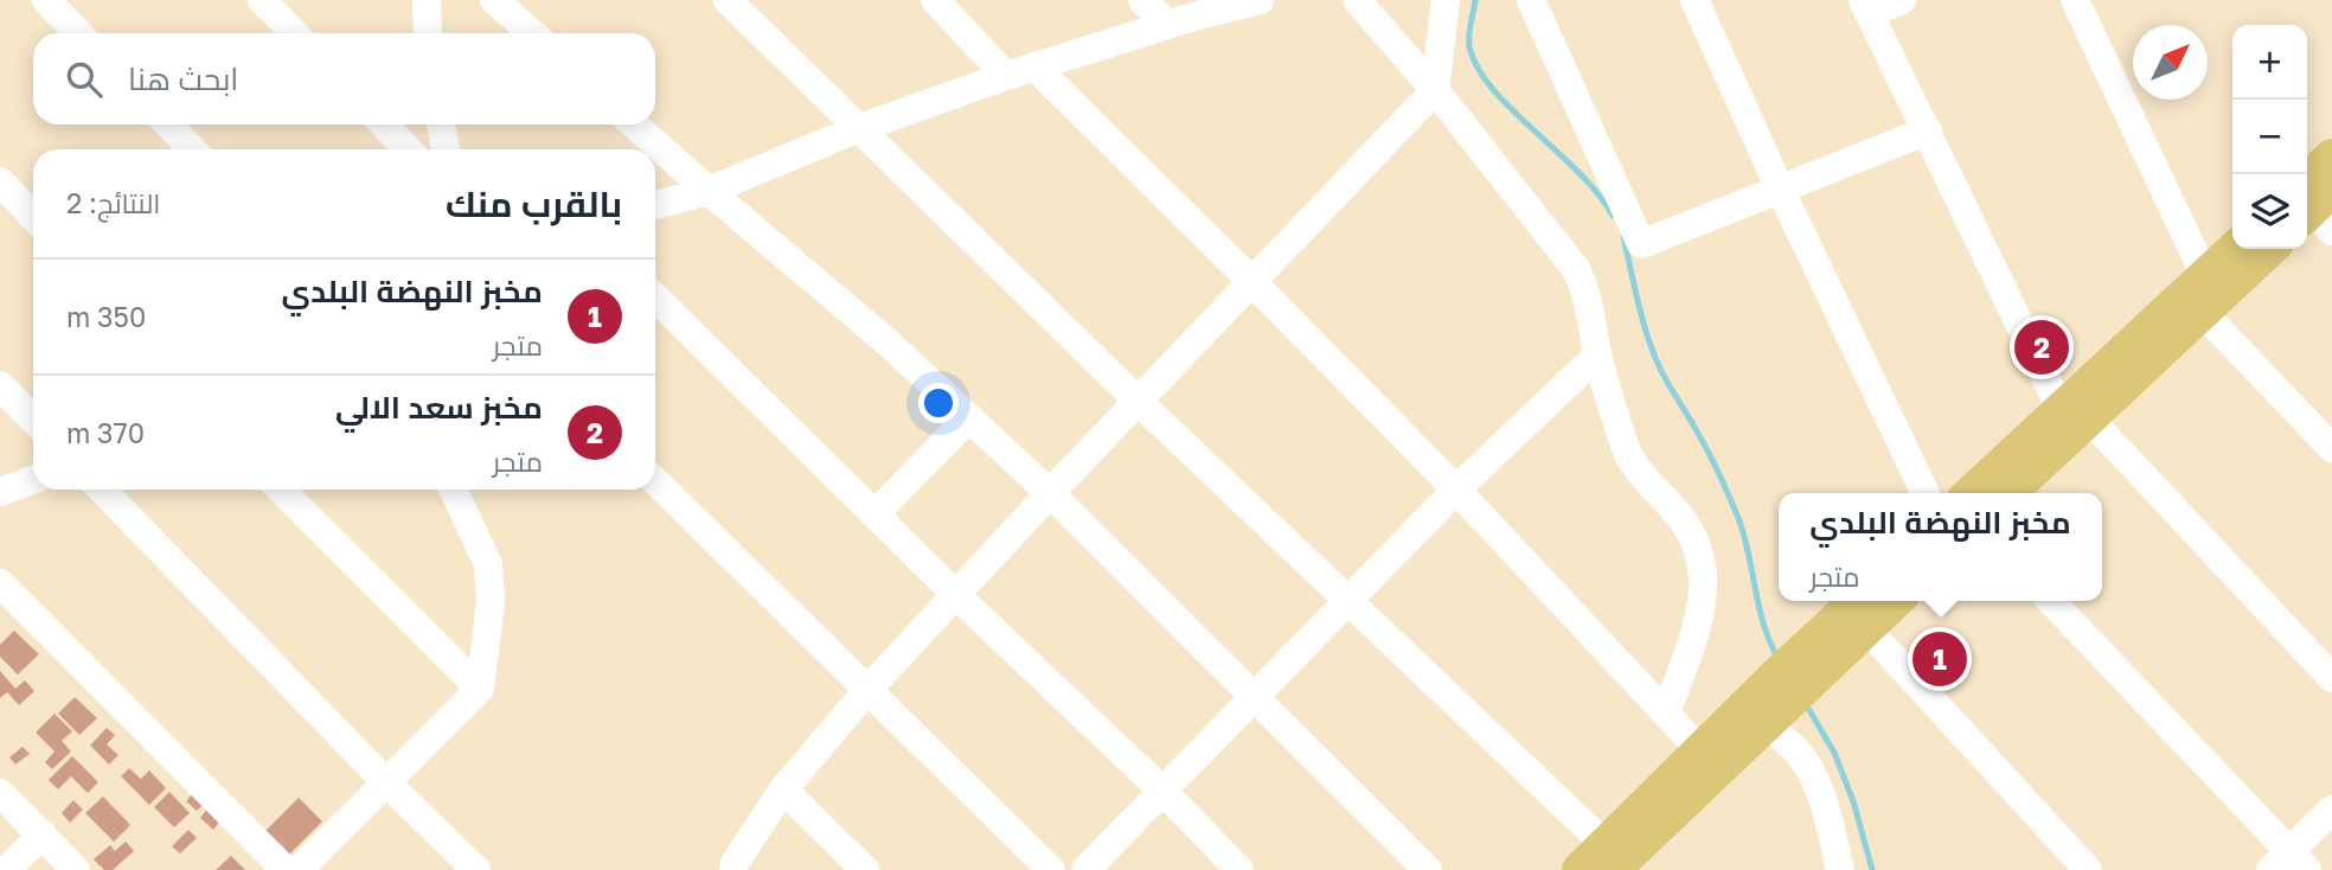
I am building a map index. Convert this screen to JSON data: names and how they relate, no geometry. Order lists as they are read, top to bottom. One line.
{"north":"top right","page":{"map_buttons":["+","−"],"search":"ابحث هنا","heading":["بالقرب منك","النتائج: 2"],"list":[{"mark":"1","name":"مخبز النهضة البلدي","note":"متجر","value":"350 m"},{"mark":"2","name":"مخبز سعد الالي","note":"متجر","value":"370 m"}],"pins":["2","1"],"popup":["مخبز النهضة البلدي","متجر"]}}
